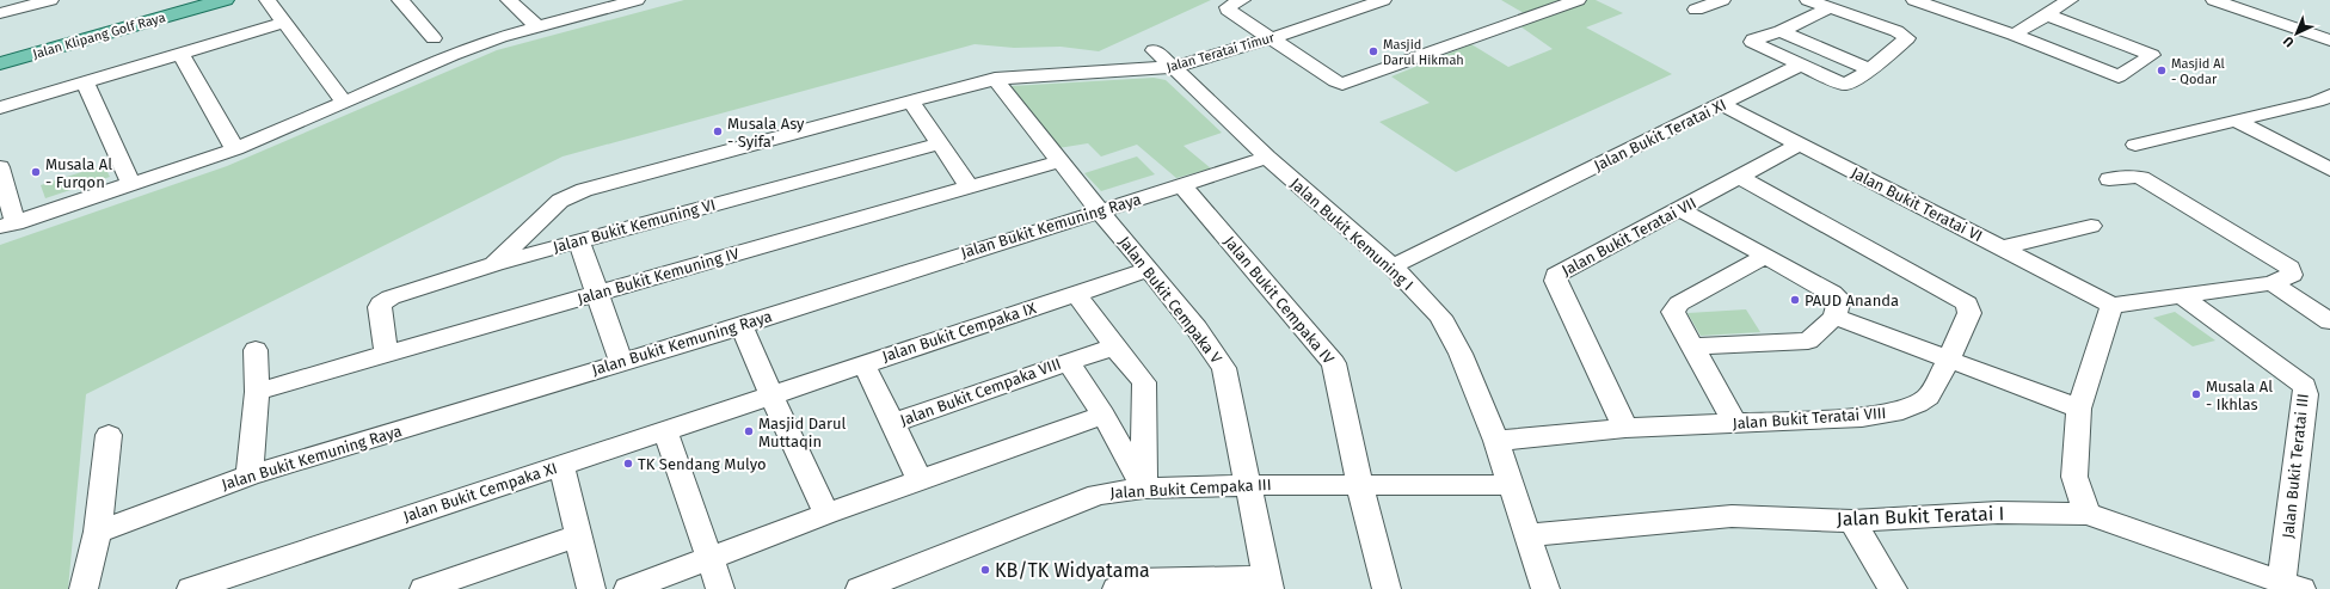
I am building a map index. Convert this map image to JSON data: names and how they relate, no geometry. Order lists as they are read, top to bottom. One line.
{"streets":{"main road":["Jalan Klipang Golf Raya"],"street":["Jalan Teratai Timur","Jalan Bukit Teratai XI","Jalan Bukit Teratai VI","Jalan Bukit Kemuning VI","Jalan Bukit Kemuning Raya","Jalan Bukit Kemuning I","Jalan Bukit Teratai VII","Jalan Bukit Kemuning IV","Jalan Bukit Cempaka V","Jalan Bukit Cempaka IV","Jalan Bukit Cempaka IX","Jalan Bukit Cempaka VIII","Jalan Bukit Teratai VIII","Jalan Bukit Teratai III","Jalan Bukit Cempaka III","Jalan Bukit Cempaka XI","Jalan Bukit Teratai I"]},"crossings":[["Jalan Teratai Timur","Jalan Bukit Kemuning VI"],["Jalan Teratai Timur","Jalan Bukit Kemuning I"],["Jalan Teratai Timur","Jalan Bukit Cempaka V"],["Jalan Bukit Teratai XI","Jalan Bukit Teratai VI"],["Jalan Bukit Teratai XI","Jalan Bukit Kemuning I"],["Jalan Bukit Teratai VI","Jalan Bukit Teratai VII"],["Jalan Bukit Kemuning VI","Jalan Bukit Kemuning IV"],["Jalan Bukit Kemuning Raya","Jalan Bukit Kemuning I"],["Jalan Bukit Kemuning Raya","Jalan Bukit Cempaka V"],["Jalan Bukit Kemuning Raya","Jalan Bukit Cempaka IV"],["Jalan Bukit Kemuning I","Jalan Bukit Teratai VIII"],["Jalan Bukit Kemuning I","Jalan Bukit Cempaka III"],["Jalan Bukit Kemuning I","Jalan Bukit Teratai I"],["Jalan Bukit Teratai VII","Jalan Bukit Teratai VIII"],["Jalan Bukit Kemuning IV","Jalan Bukit Cempaka V"],["Jalan Bukit Cempaka V","Jalan Bukit Cempaka IX"],["Jalan Bukit Cempaka V","Jalan Bukit Cempaka III"],["Jalan Bukit Cempaka IV","Jalan Bukit Cempaka III"],["Jalan Bukit Cempaka IX","Jalan Bukit Cempaka XI"],["Jalan Bukit Teratai III","Jalan Bukit Teratai I"]],"places":["Masjid Darul Hikmah","Masjid Al - Qodar","Musala Asy - Syifa'","Musala Al - Furqon","PAUD Ananda","Musala Al - Ikhlas","Masjid Darul Muttaqin","TK Sendang Mulyo","KB/TK Widyatama"],"north":"bottom left"}
